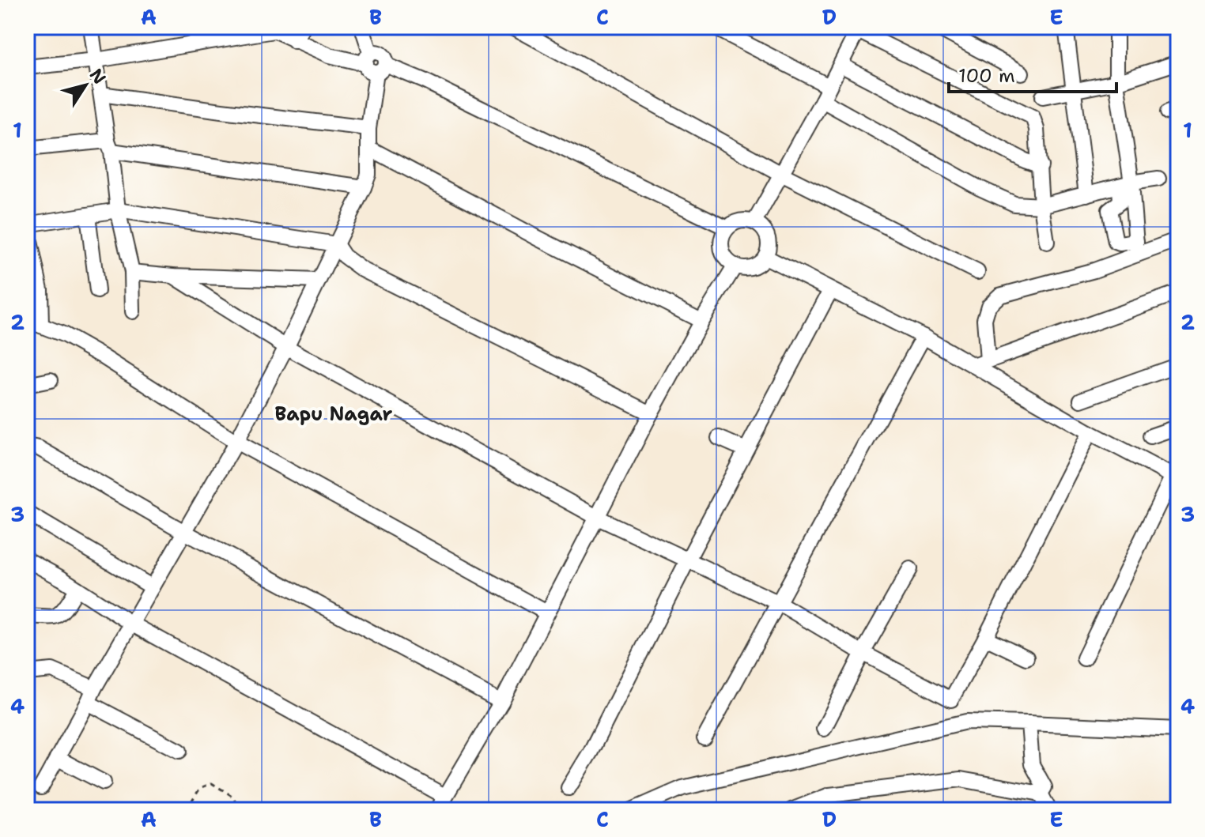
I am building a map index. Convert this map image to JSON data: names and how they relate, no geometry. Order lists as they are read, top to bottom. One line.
{"districts":["Bapu Nagar"],"scale_bar":"100 m","north":"top right","grid":{"columns":["A","B","C","D","E"],"rows":["1","2","3","4"]}}
